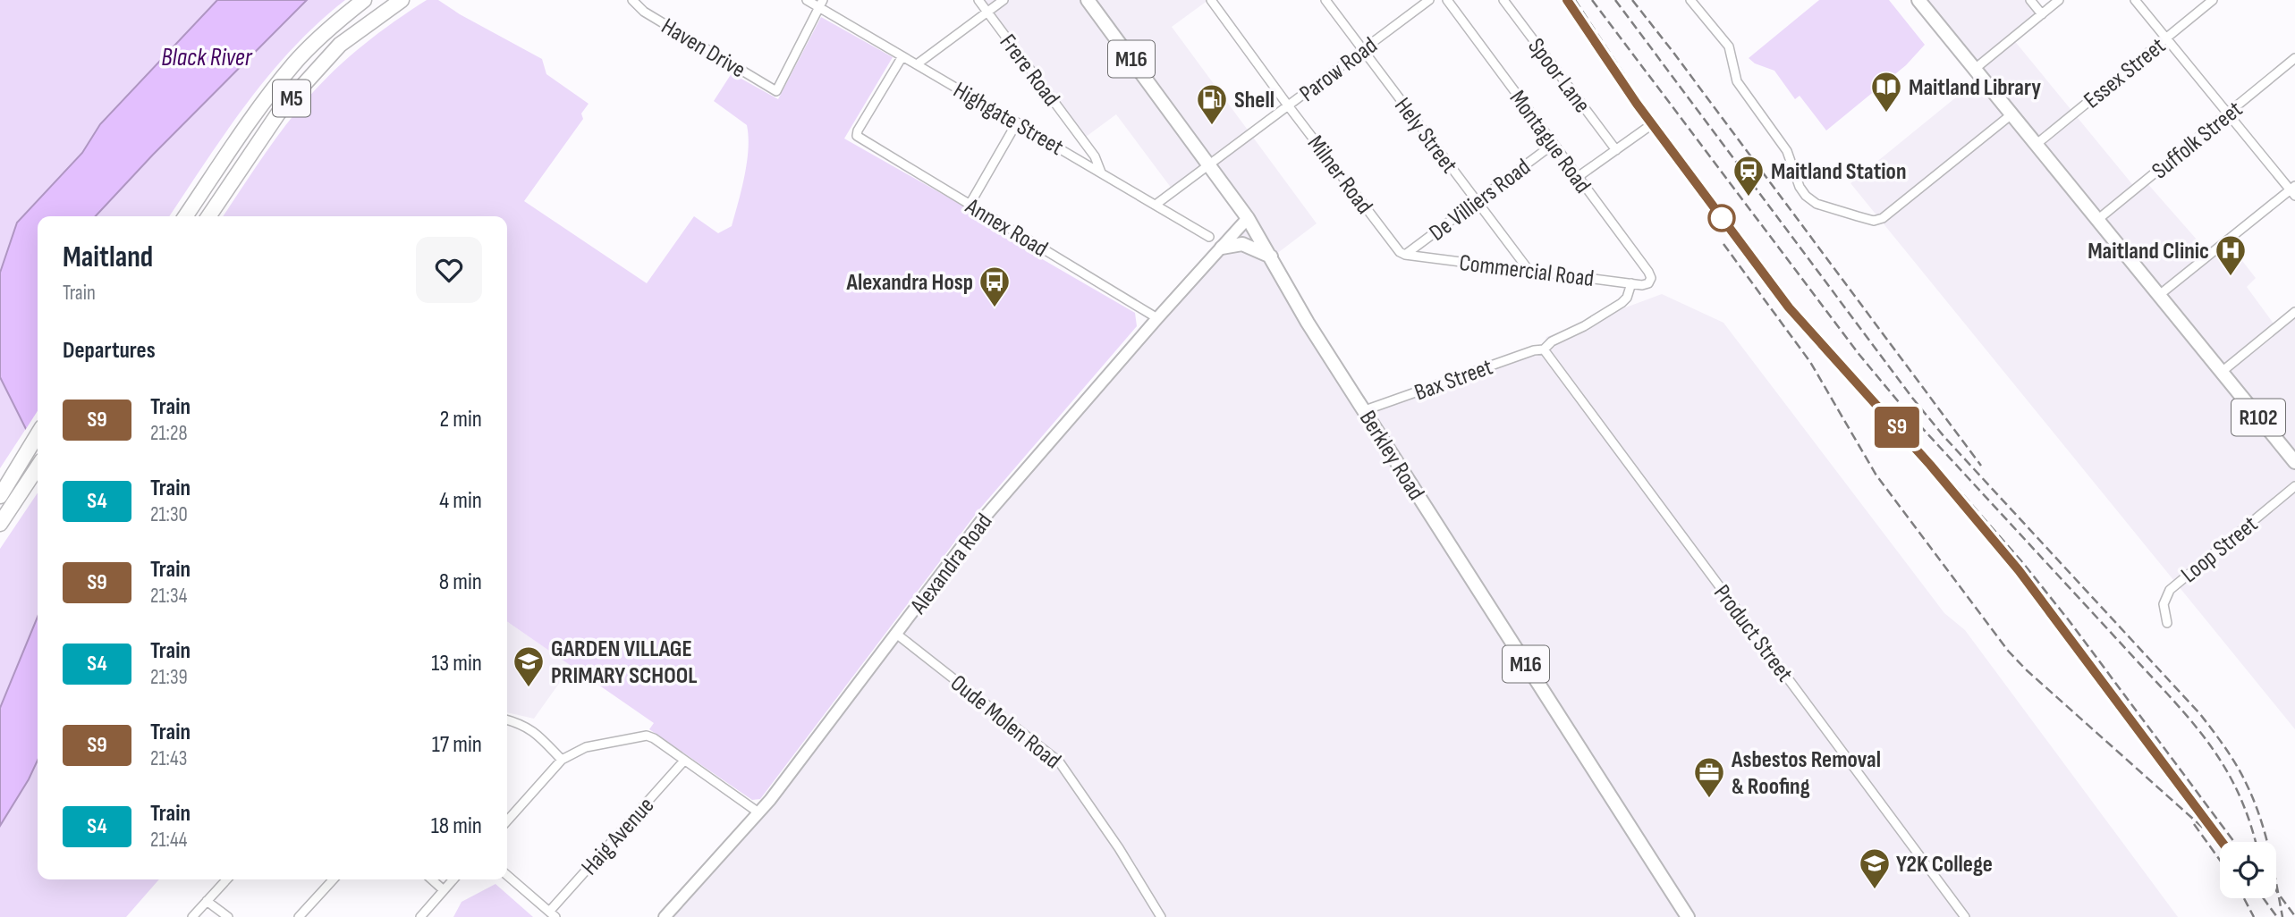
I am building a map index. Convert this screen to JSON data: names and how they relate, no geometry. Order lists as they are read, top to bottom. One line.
{"streets":{"highway":["M5"],"main road":["M16","R102","Berkley Road"],"street":["Haven Drive","Parow Road","Frere Road","Essex Street","Spoor Lane","Highgate Street","Hely Street","Suffolk Street","Montague Road","Milner Road","De Villiers Road","Annex Road","Commercial Road","Bax Street","Loop Street","Alexandra Road","Product Street","Oude Molen Road","Haig Avenue"]},"crossings":[["Haven Drive","Highgate Street"],["Parow Road","Highgate Street"],["Parow Road","Hely Street"],["Parow Road","Milner Road"],["Parow Road","Berkley Road"],["Frere Road","Highgate Street"],["Essex Street","R102"],["Highgate Street","Annex Road"],["Hely Street","De Villiers Road"],["Hely Street","Commercial Road"],["Suffolk Street","R102"],["Montague Road","De Villiers Road"],["Montague Road","Commercial Road"],["Milner Road","De Villiers Road"],["Milner Road","Commercial Road"],["De Villiers Road","Commercial Road"],["Annex Road","Alexandra Road"],["Commercial Road","Bax Street"],["Bax Street","Berkley Road"],["Bax Street","Product Street"],["Berkley Road","Alexandra Road"],["Alexandra Road","Oude Molen Road"]],"water":["Black River"],"places":{"library":["Maitland Library"],"fuel station":["Shell"],"station":["Maitland Station"],"hospital":["Maitland Clinic"],"bus stop":["Alexandra Hosp"],"school or university":["GARDEN VILLAGE PRIMARY SCHOOL","Y2K College"],"office":["Asbestos Removal & Roofing"]},"page":{"on_map":"S9","heading":[["Maitland","Train"],"Departures"],"list":[{"mark":"S9","name":"Train","note":"21:28","value":"2 min"},{"mark":"S4","name":"Train","note":"21:30","value":"4 min"},{"mark":"S9","name":"Train","note":"21:34","value":"8 min"},{"mark":"S4","name":"Train","note":"21:39","value":"13 min"},{"mark":"S9","name":"Train","note":"21:43","value":"17 min"},{"mark":"S4","name":"Train","note":"21:44","value":"18 min"}]}}
